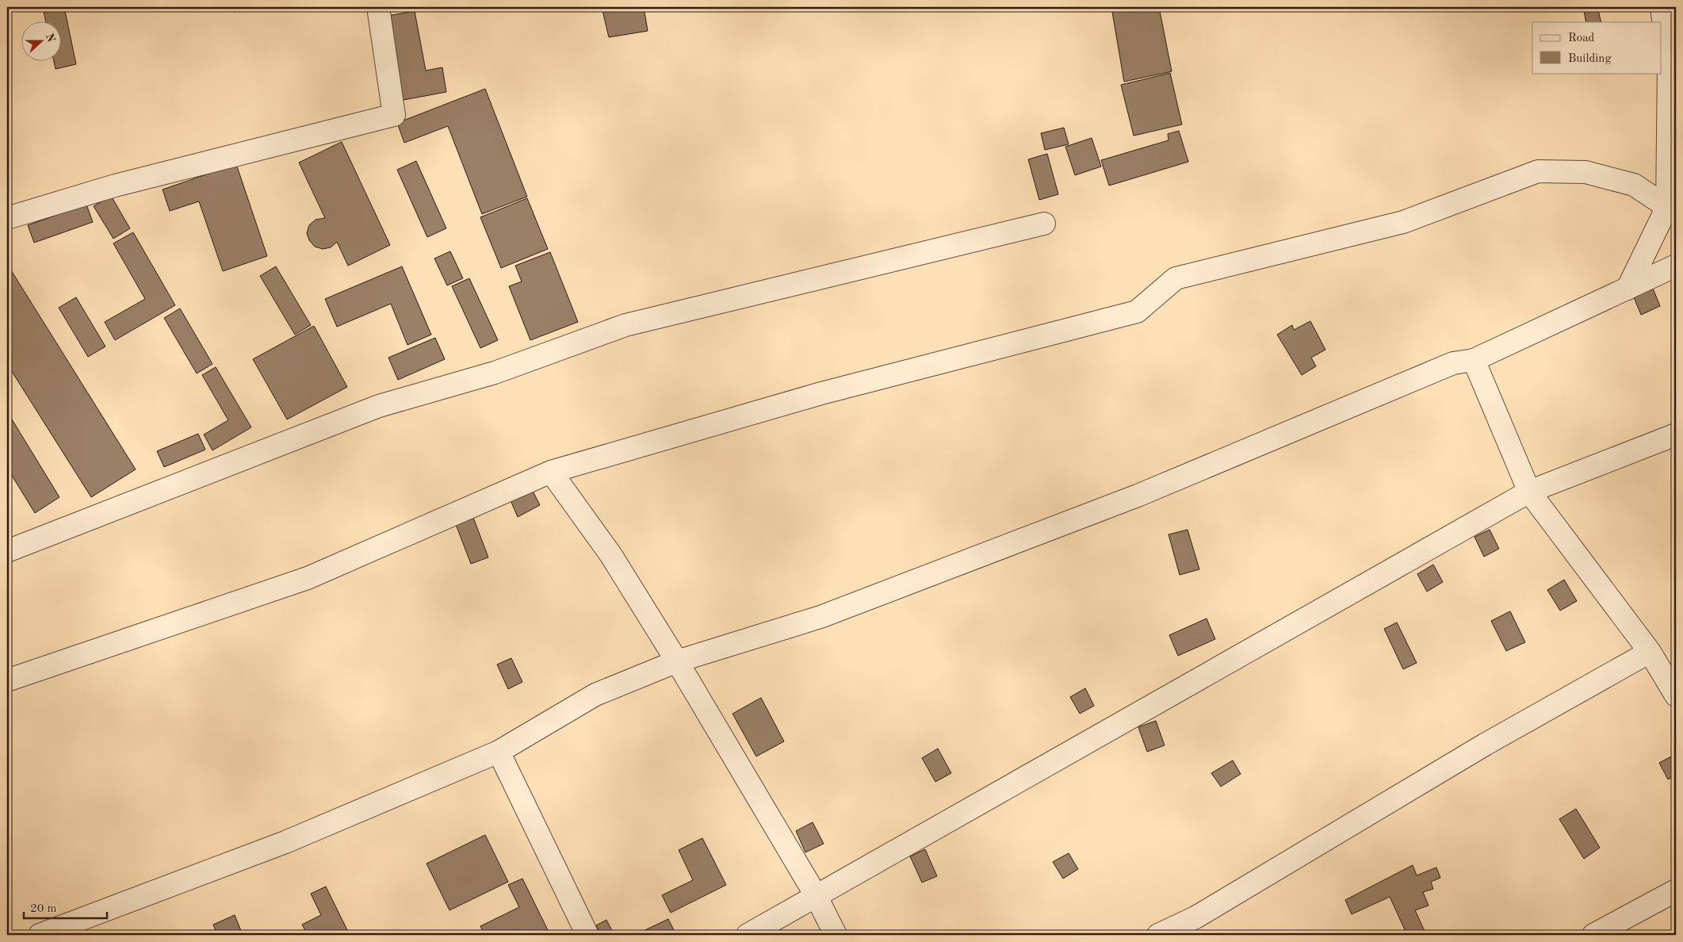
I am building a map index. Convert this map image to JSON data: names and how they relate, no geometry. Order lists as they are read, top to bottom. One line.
{"legend":["Road","Building"],"scale_bar":"20 m","north":"right"}
